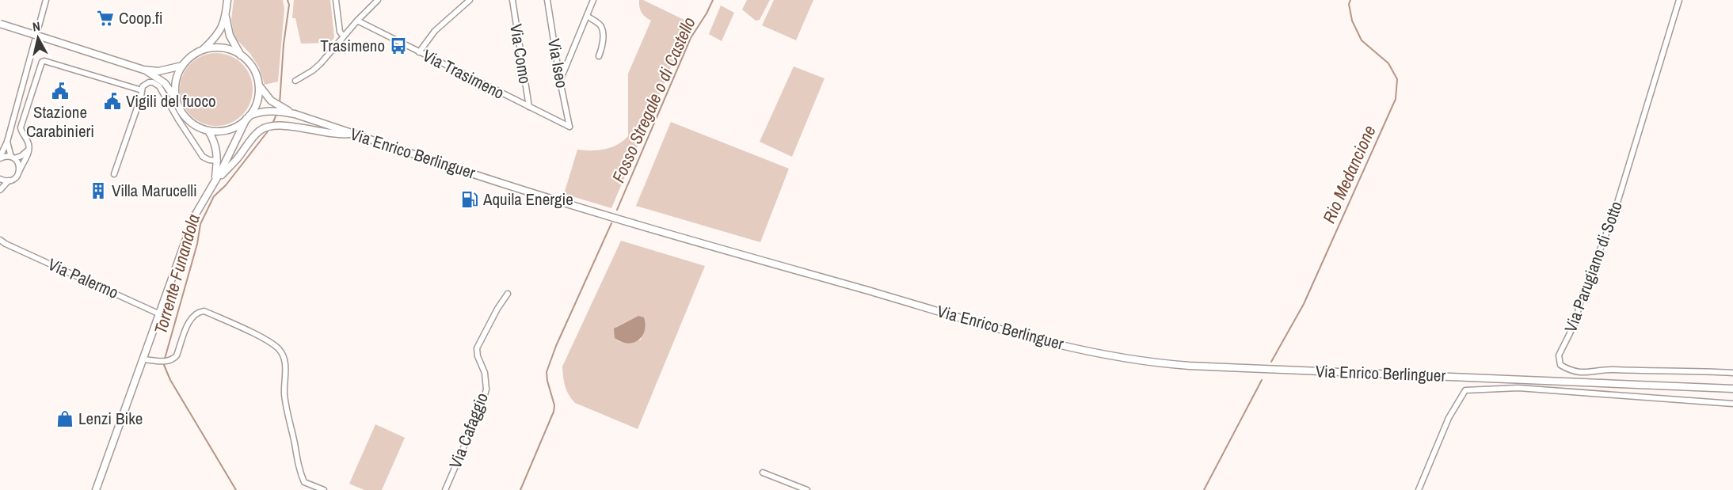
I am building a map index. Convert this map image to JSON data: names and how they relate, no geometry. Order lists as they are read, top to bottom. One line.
{"streets":{"main road":["Via Enrico Berlinguer"],"street":["Via Como","Via Iseo","Via Trasimeno","Via Parugiano di Sotto","Via Palermo","Via Cafaggio"]},"crossings":[["Via Como","Via Trasimeno"],["Via Iseo","Via Trasimeno"]],"water":["Fosso Stregale o di Castello","Rio Medancione","Torrente Funandola"],"places":{"supermarket":["Coop.fi"],"bus stop":["Trasimeno"],"public building":["Stazione Carabinieri","Vigili del fuoco"],"building":["Villa Marucelli"],"fuel station":["Aquila Energie"],"shop":["Lenzi Bike"]},"north":"top"}
